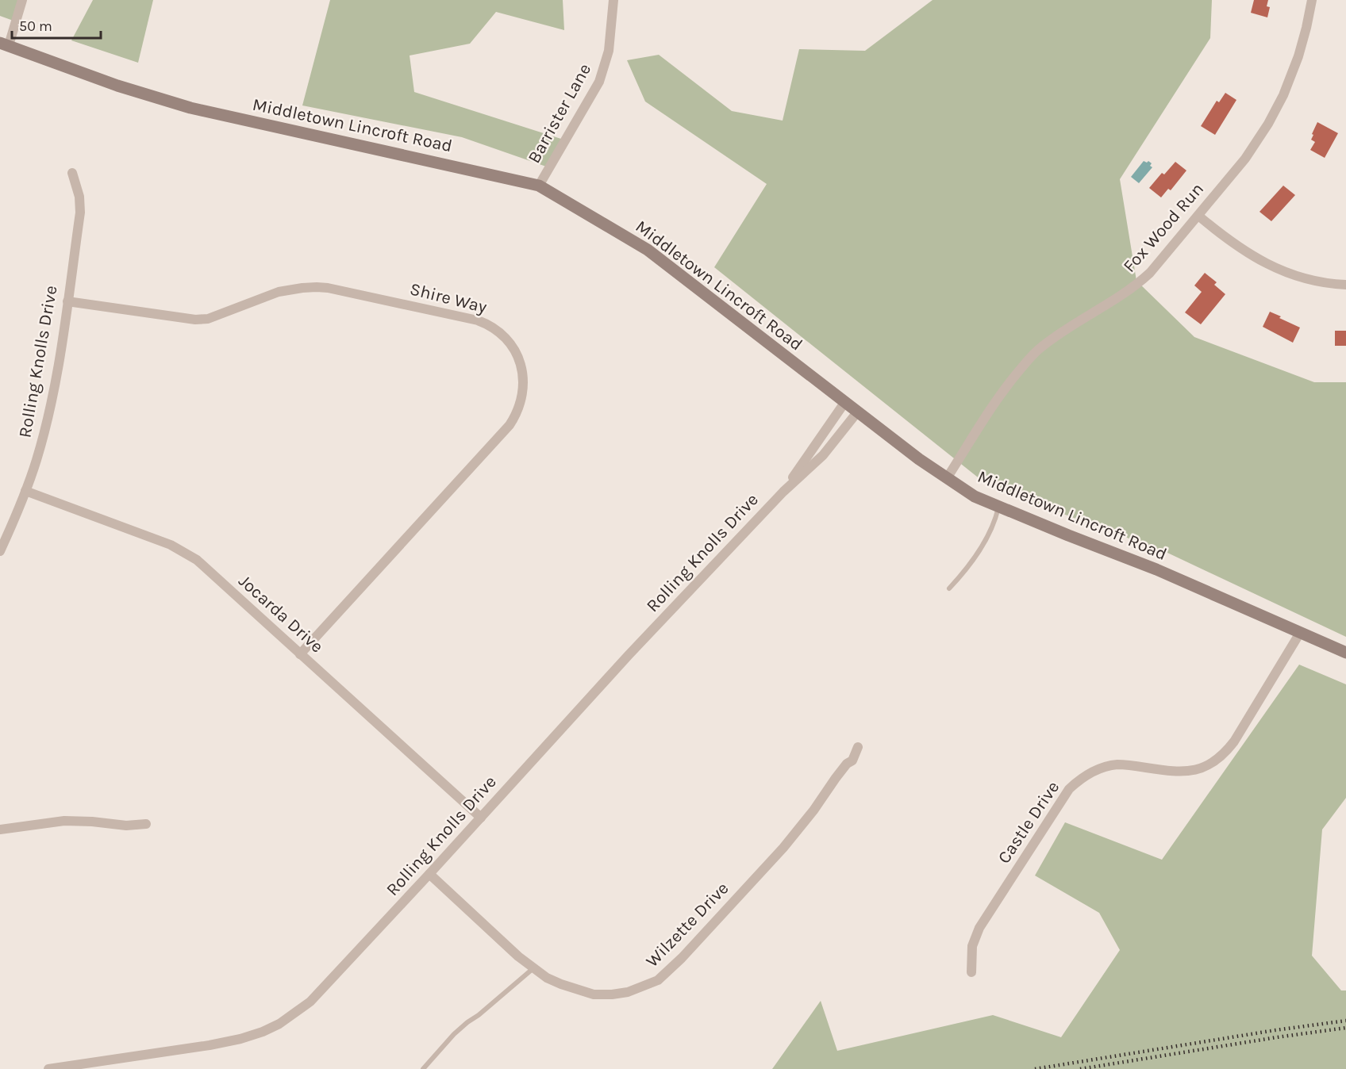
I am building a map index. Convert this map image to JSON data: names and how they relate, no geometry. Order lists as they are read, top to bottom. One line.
{"streets":{"main road":["Middletown Lincroft Road"],"street":["Barrister Lane","Fox Wood Run","Shire Way","Rolling Knolls Drive","Jocarda Drive","Castle Drive","Wilzette Drive"]},"crossings":[["Barrister Lane","Middletown Lincroft Road"],["Middletown Lincroft Road","Fox Wood Run"],["Middletown Lincroft Road","Rolling Knolls Drive"],["Middletown Lincroft Road","Castle Drive"],["Shire Way","Rolling Knolls Drive"],["Shire Way","Jocarda Drive"],["Rolling Knolls Drive","Jocarda Drive"],["Rolling Knolls Drive","Wilzette Drive"]],"scale_bar":"50 m"}
